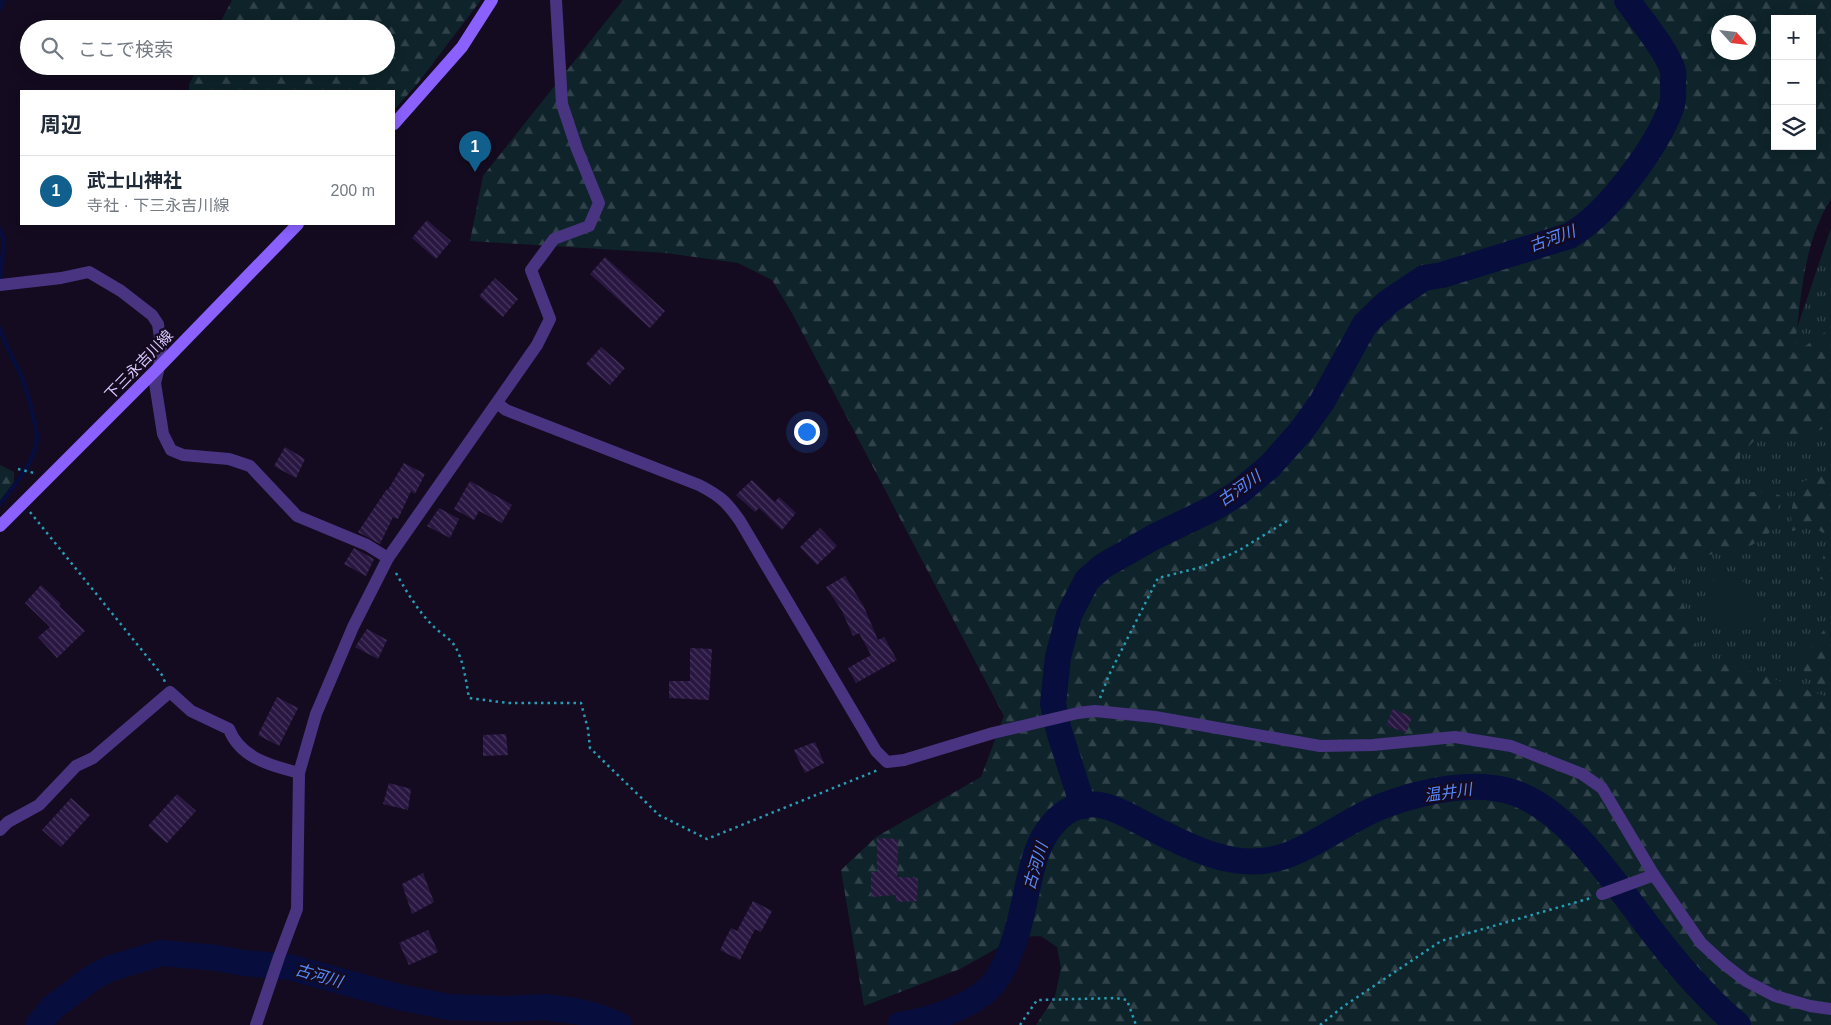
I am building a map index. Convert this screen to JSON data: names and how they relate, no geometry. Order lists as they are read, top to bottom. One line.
{"streets":{"main road":["下三永吉川線"]},"water":["古河川","温井川"],"north":"bottom right","page":{"map_buttons":["+","−"],"search":"ここで検索","heading":"周辺","pins":"1","list":[{"mark":"1","name":"武士山神社","note":"寺社 · 下三永吉川線","value":"200 m"}]}}
